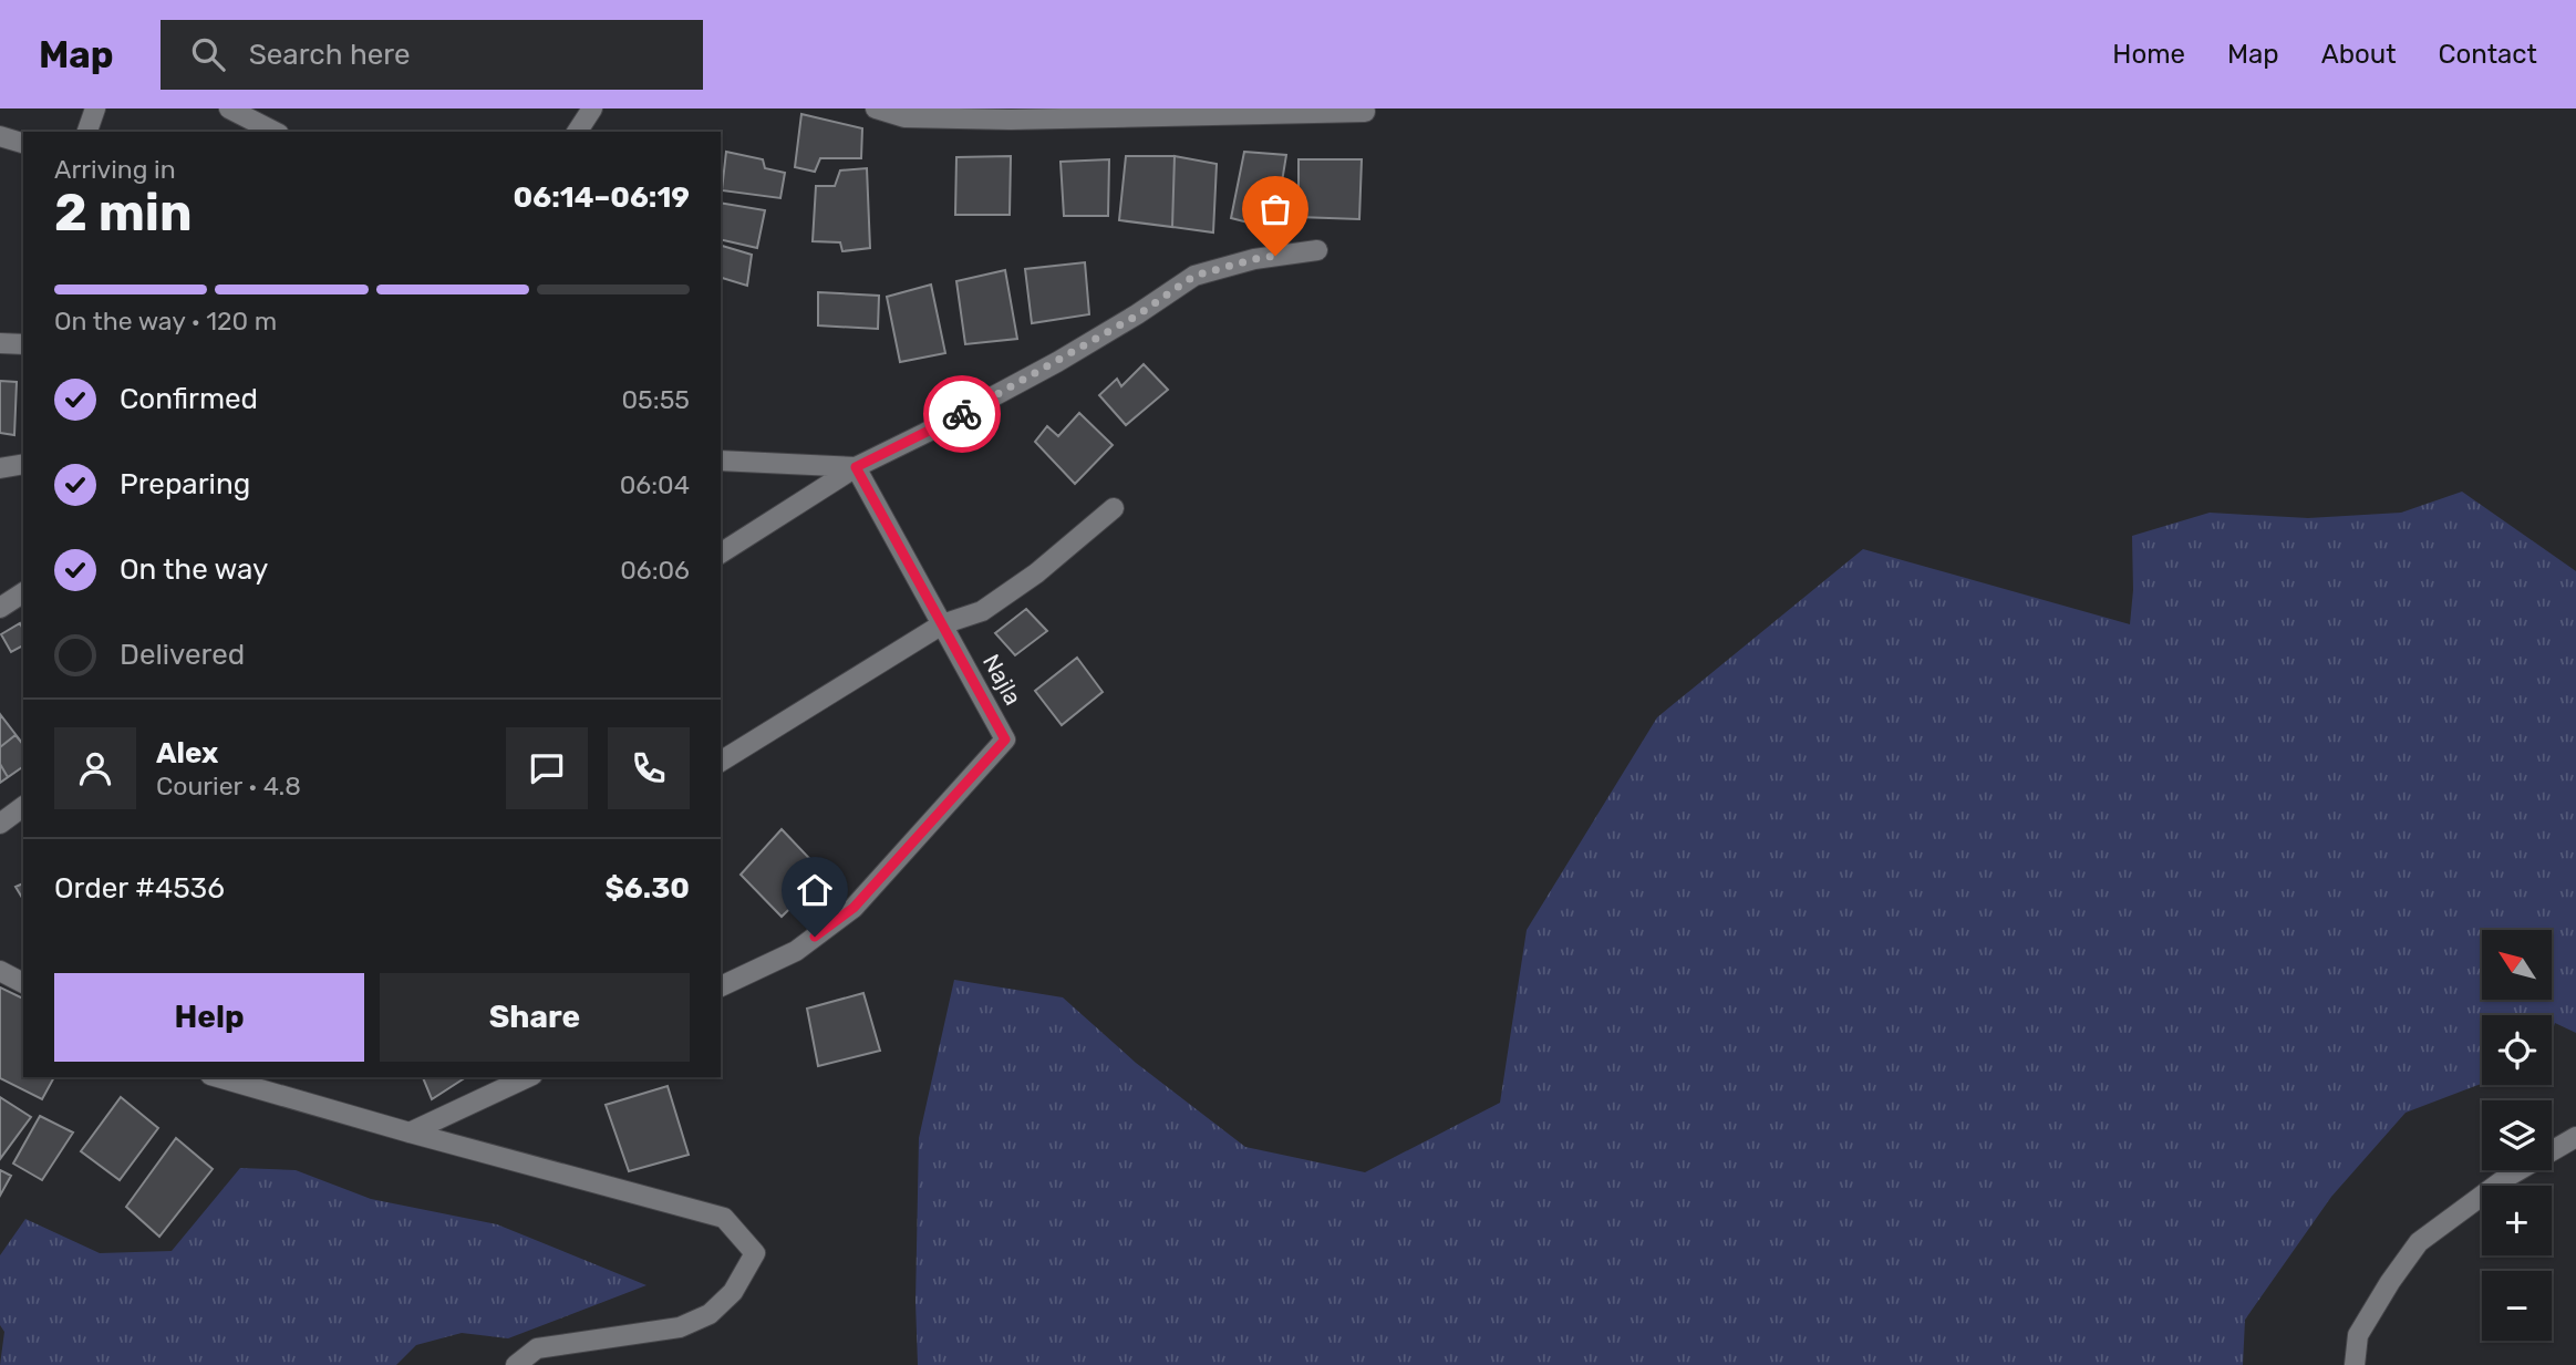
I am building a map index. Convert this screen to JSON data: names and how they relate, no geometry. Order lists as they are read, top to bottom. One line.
{"streets":{"street":["Najla"]},"north":"top left","page":{"header":"Map","search":"Search here","nav":["Home","Map","About","Contact"],"heading":["2 min","Arriving in","06:14–06:19"],"panel":["Alex","Courier · 4.8","Order #4536","$6.30"],"bar":"On the way · 120 m","list":[["Confirmed","05:55"],["Preparing","06:04"],["On the way","06:06"],"Delivered"],"map_buttons":["+","−"],"buttons":["Help","Share"]}}
